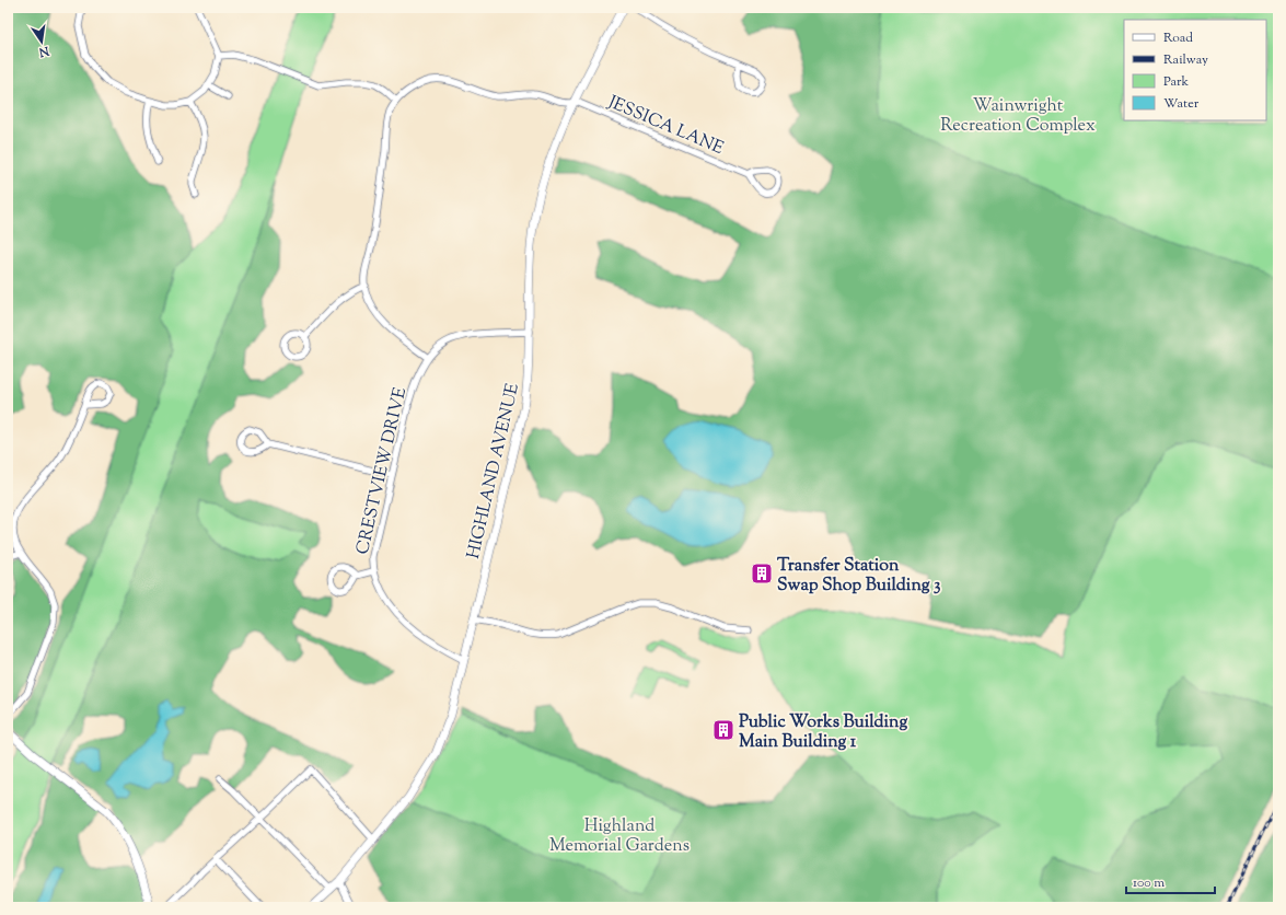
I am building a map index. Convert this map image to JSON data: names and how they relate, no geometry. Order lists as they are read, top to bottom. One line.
{"streets":{"street":["JESSICA LANE","CRESTVIEW DRIVE","HIGHLAND AVENUE"]},"crossings":[["JESSICA LANE","HIGHLAND AVENUE"],["CRESTVIEW DRIVE","HIGHLAND AVENUE"]],"parks":["Wainwright Recreation Complex","Highland Memorial Gardens"],"places":{"building":["Transfer Station Swap Shop Building 3","Public Works Building Main Building 1"]},"legend":["Road","Railway","Park","Water"],"scale_bar":"100 m","north":"bottom"}
